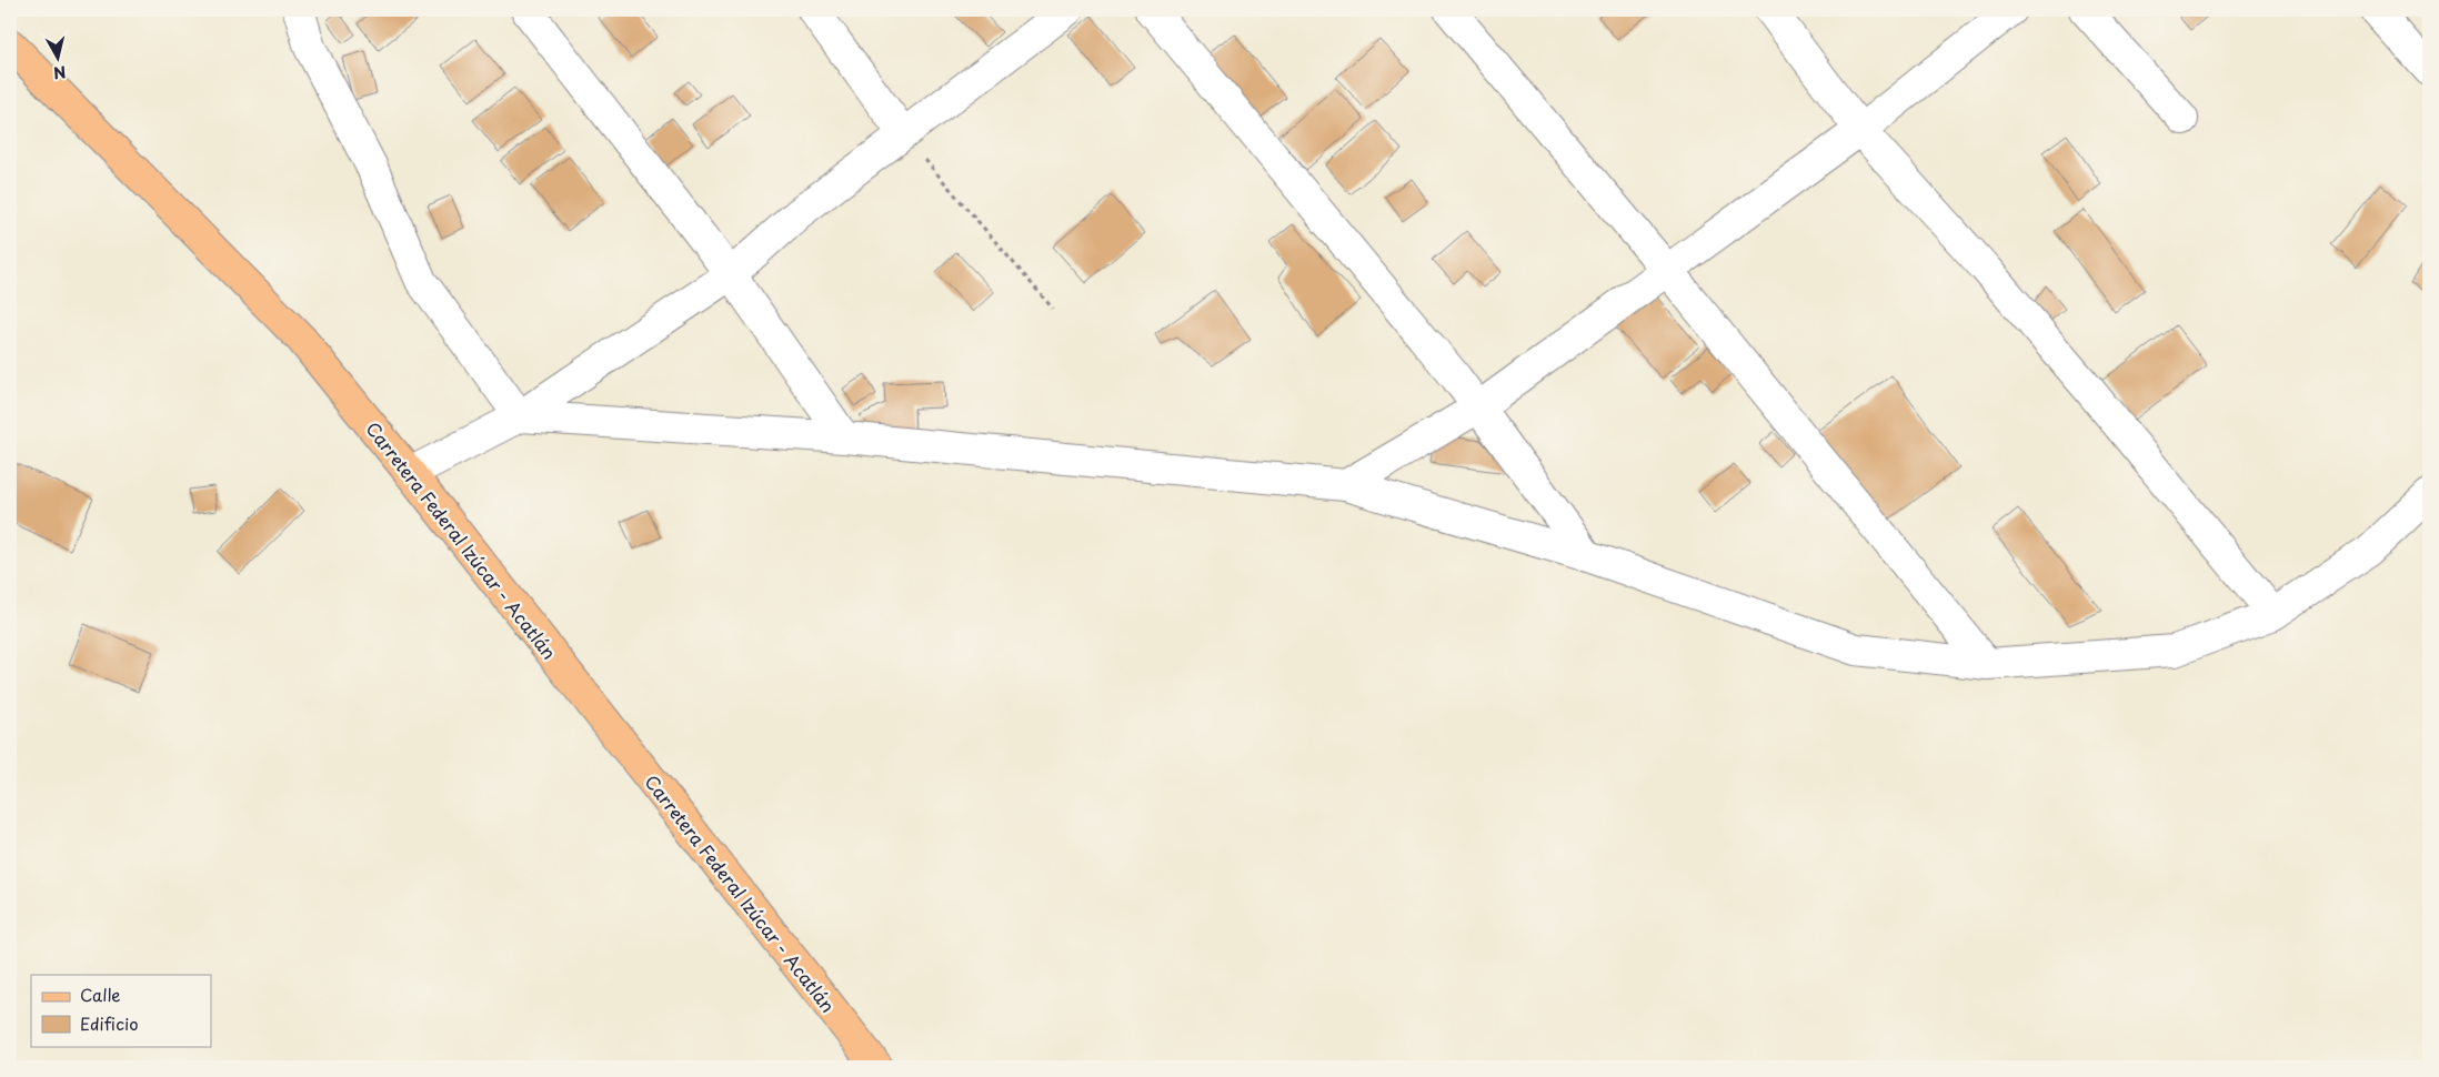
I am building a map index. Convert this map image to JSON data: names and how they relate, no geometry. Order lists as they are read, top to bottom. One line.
{"streets":{"main road":["Carretera Federal Izúcar - Acatlán"]},"legend":["Calle","Edificio"],"north":"bottom"}
